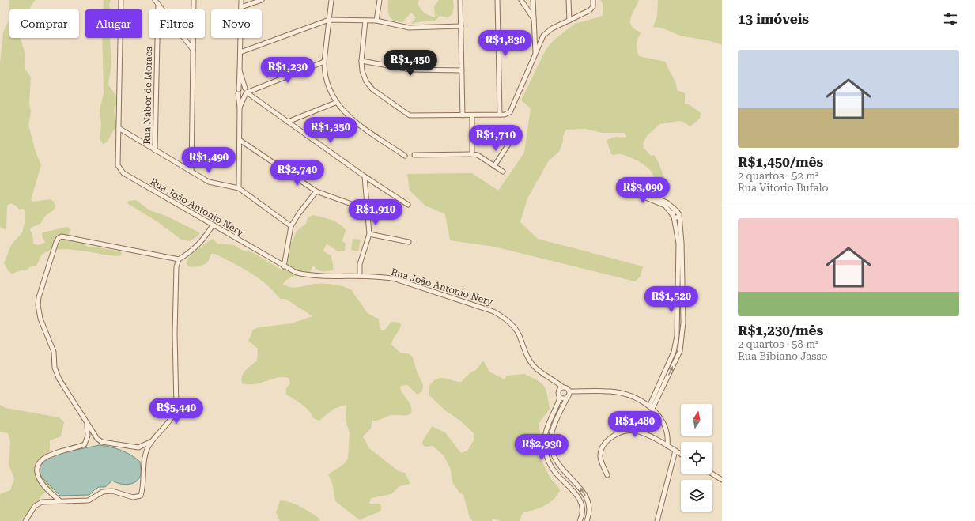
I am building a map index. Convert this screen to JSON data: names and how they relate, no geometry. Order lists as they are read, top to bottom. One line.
{"streets":{"street":["Rua Nabor de Moraes","Rua João Antonio Nery"]},"north":"top","page":{"heading":"13 imóveis","chip":["Comprar","Alugar","Filtros","Novo"],"price":["R$1,830","R$1,450","R$1,230","R$1,350","R$1,710","R$1,490","R$2,740","R$3,090","R$1,910","R$1,520","R$5,440","R$1,480","R$2,930"],"list":[{"name":"R$1,450/mês","note":"2 quartos · 52 m² · Rua Vitorio Bufalo"},{"name":"R$1,230/mês","note":"2 quartos · 58 m² · Rua Bibiano Jasso"}]}}
